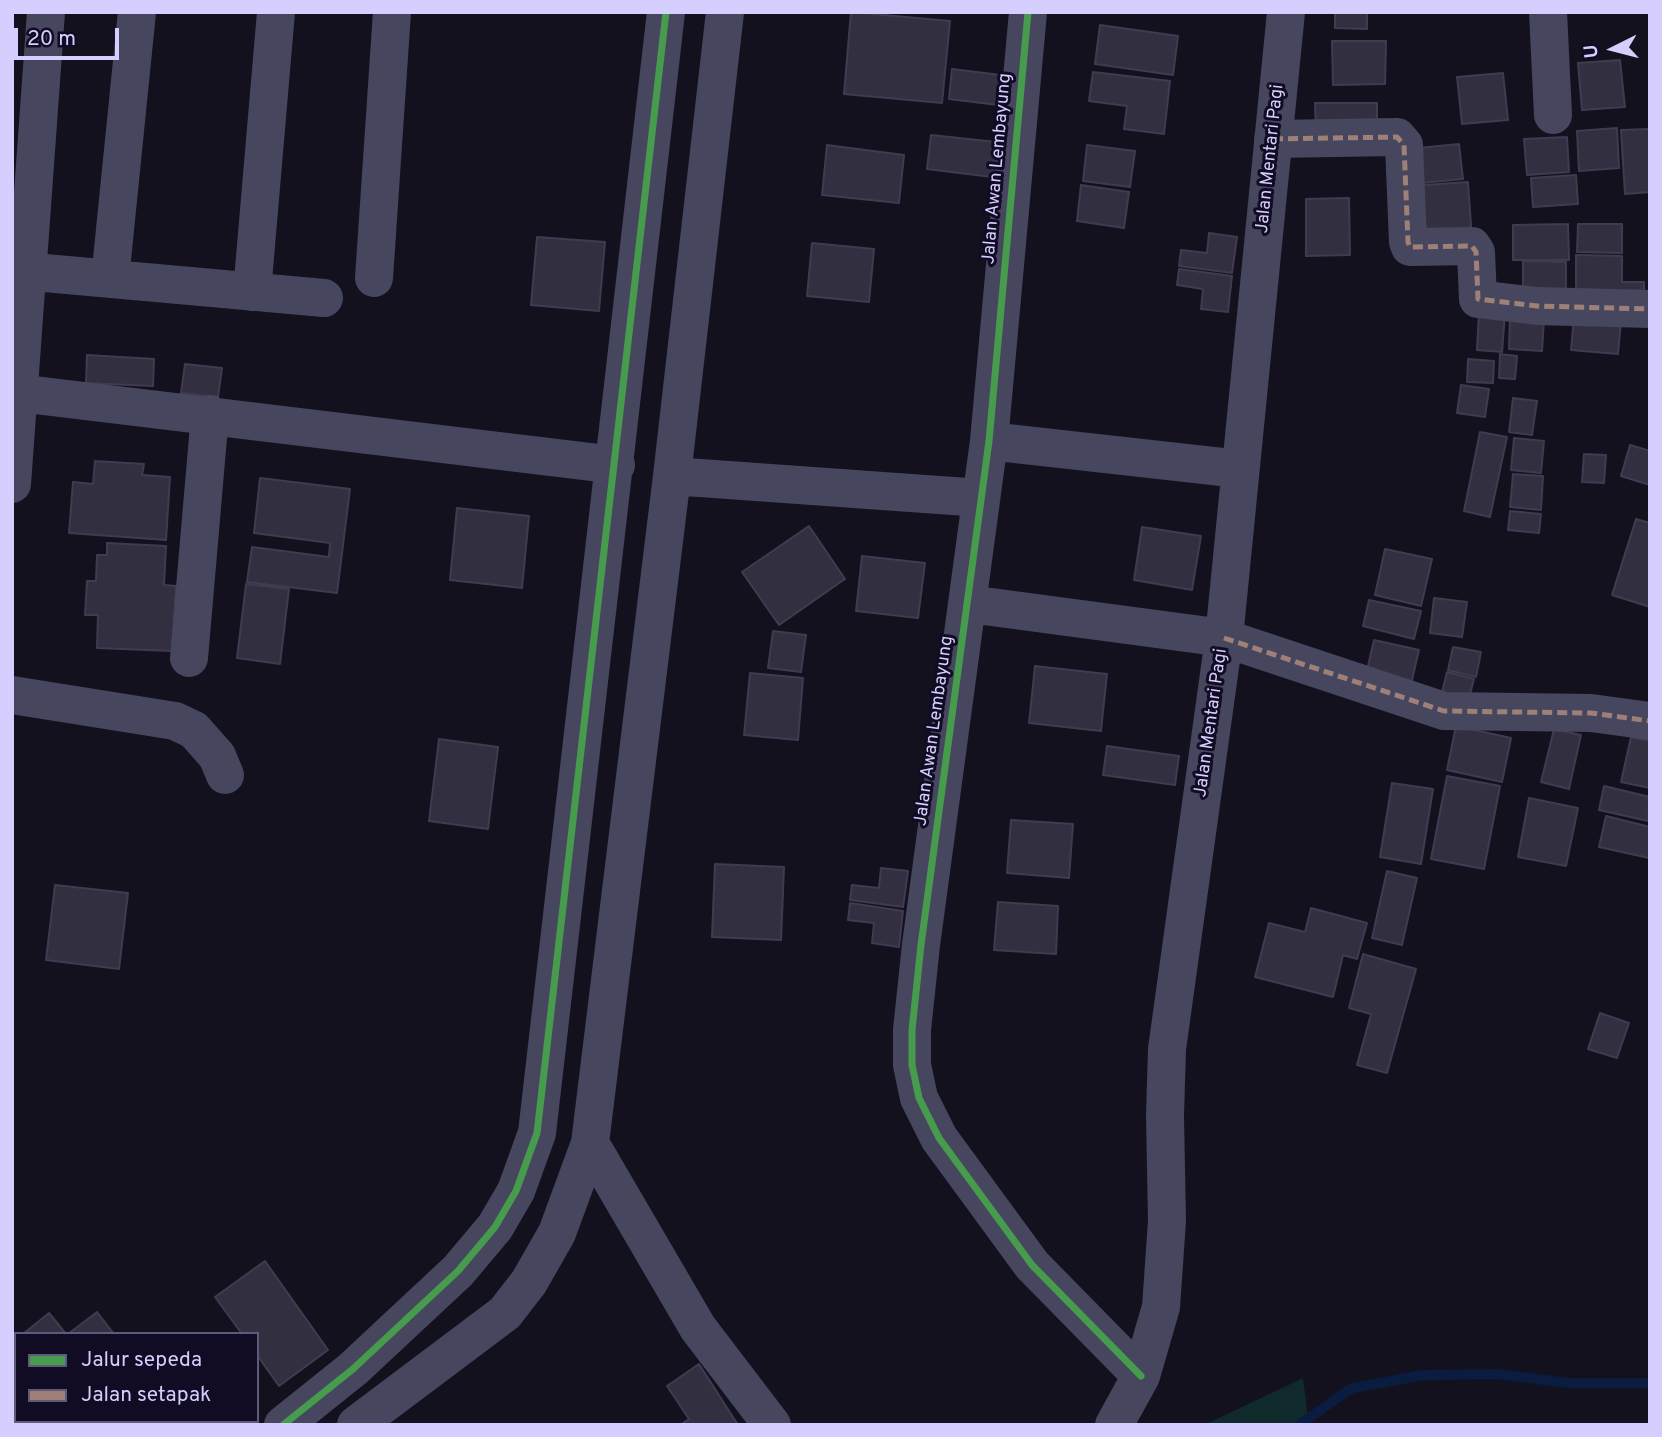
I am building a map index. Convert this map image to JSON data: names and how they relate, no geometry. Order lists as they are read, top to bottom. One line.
{"streets":{"street":["Jalan Mentari Pagi","Jalan Awan Lembayung"]},"crossings":[["Jalan Mentari Pagi","Jalan Awan Lembayung"]],"legend":["Jalur sepeda","Jalan setapak"],"scale_bar":"20 m","north":"left"}
